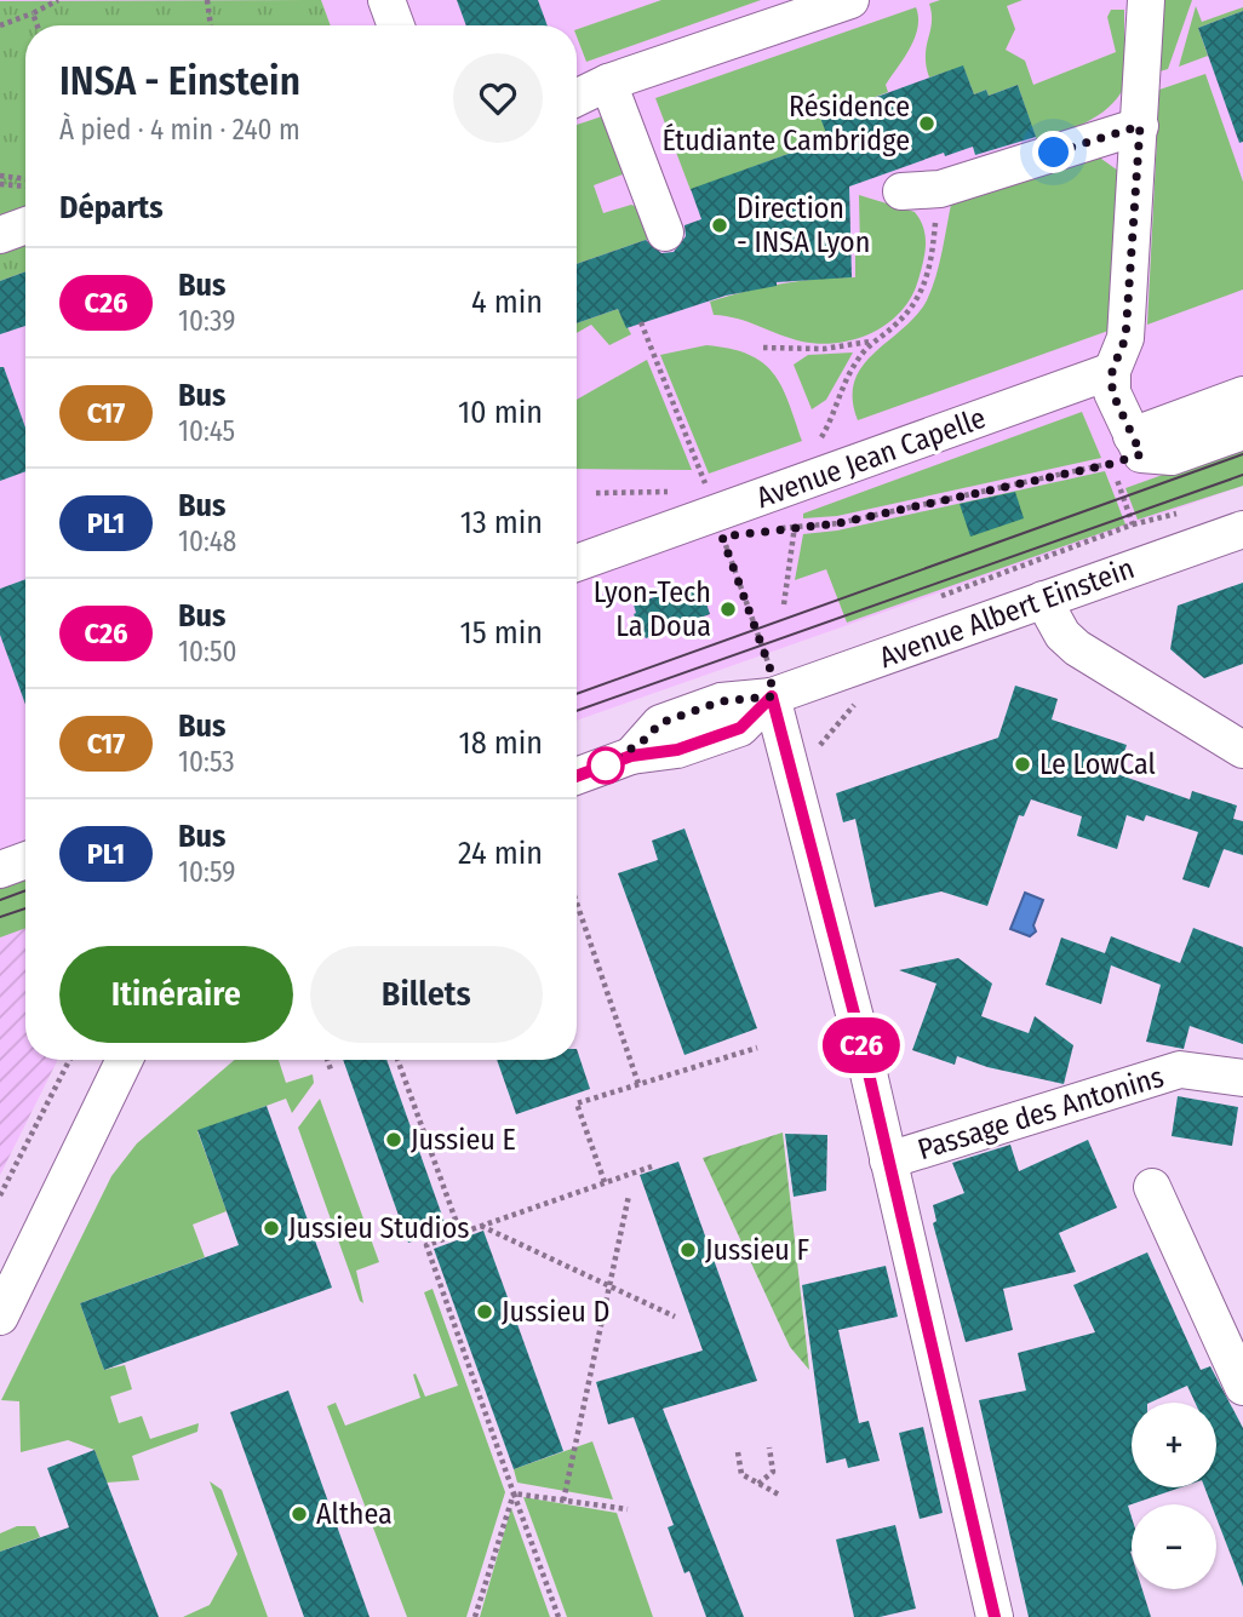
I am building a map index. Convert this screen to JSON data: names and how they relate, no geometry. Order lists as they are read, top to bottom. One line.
{"streets":{"street":["Avenue Jean Capelle","Avenue Albert Einstein","Passage des Antonins"]},"places":["Résidence Étudiante Cambridge","Direction - INSA Lyon","Lyon-Tech La Doua","Le LowCal","Jussieu E","Jussieu Studios","Jussieu F","Jussieu D","Althea"],"lines":["bus line C26"],"page":{"on_map":"C26","heading":[["INSA - Einstein","À pied · 4 min · 240 m"],"Départs"],"list":[{"mark":"C26","name":"Bus","note":"10:39","value":"4 min"},{"mark":"C17","name":"Bus","note":"10:45","value":"10 min"},{"mark":"PL1","name":"Bus","note":"10:48","value":"13 min"},{"mark":"C26","name":"Bus","note":"10:50","value":"15 min"},{"mark":"C17","name":"Bus","note":"10:53","value":"18 min"},{"mark":"PL1","name":"Bus","note":"10:59","value":"24 min"}],"buttons":["Itinéraire","Billets"],"map_buttons":["+","−"]}}
